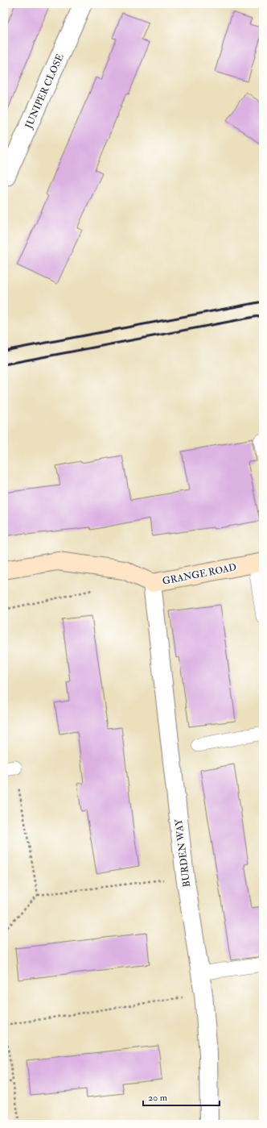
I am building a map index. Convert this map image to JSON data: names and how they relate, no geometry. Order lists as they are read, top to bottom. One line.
{"streets":{"street":["JUNIPER CLOSE","GRANGE ROAD","BURDEN WAY"]},"crossings":[["GRANGE ROAD","BURDEN WAY"]],"scale_bar":"20 m"}
